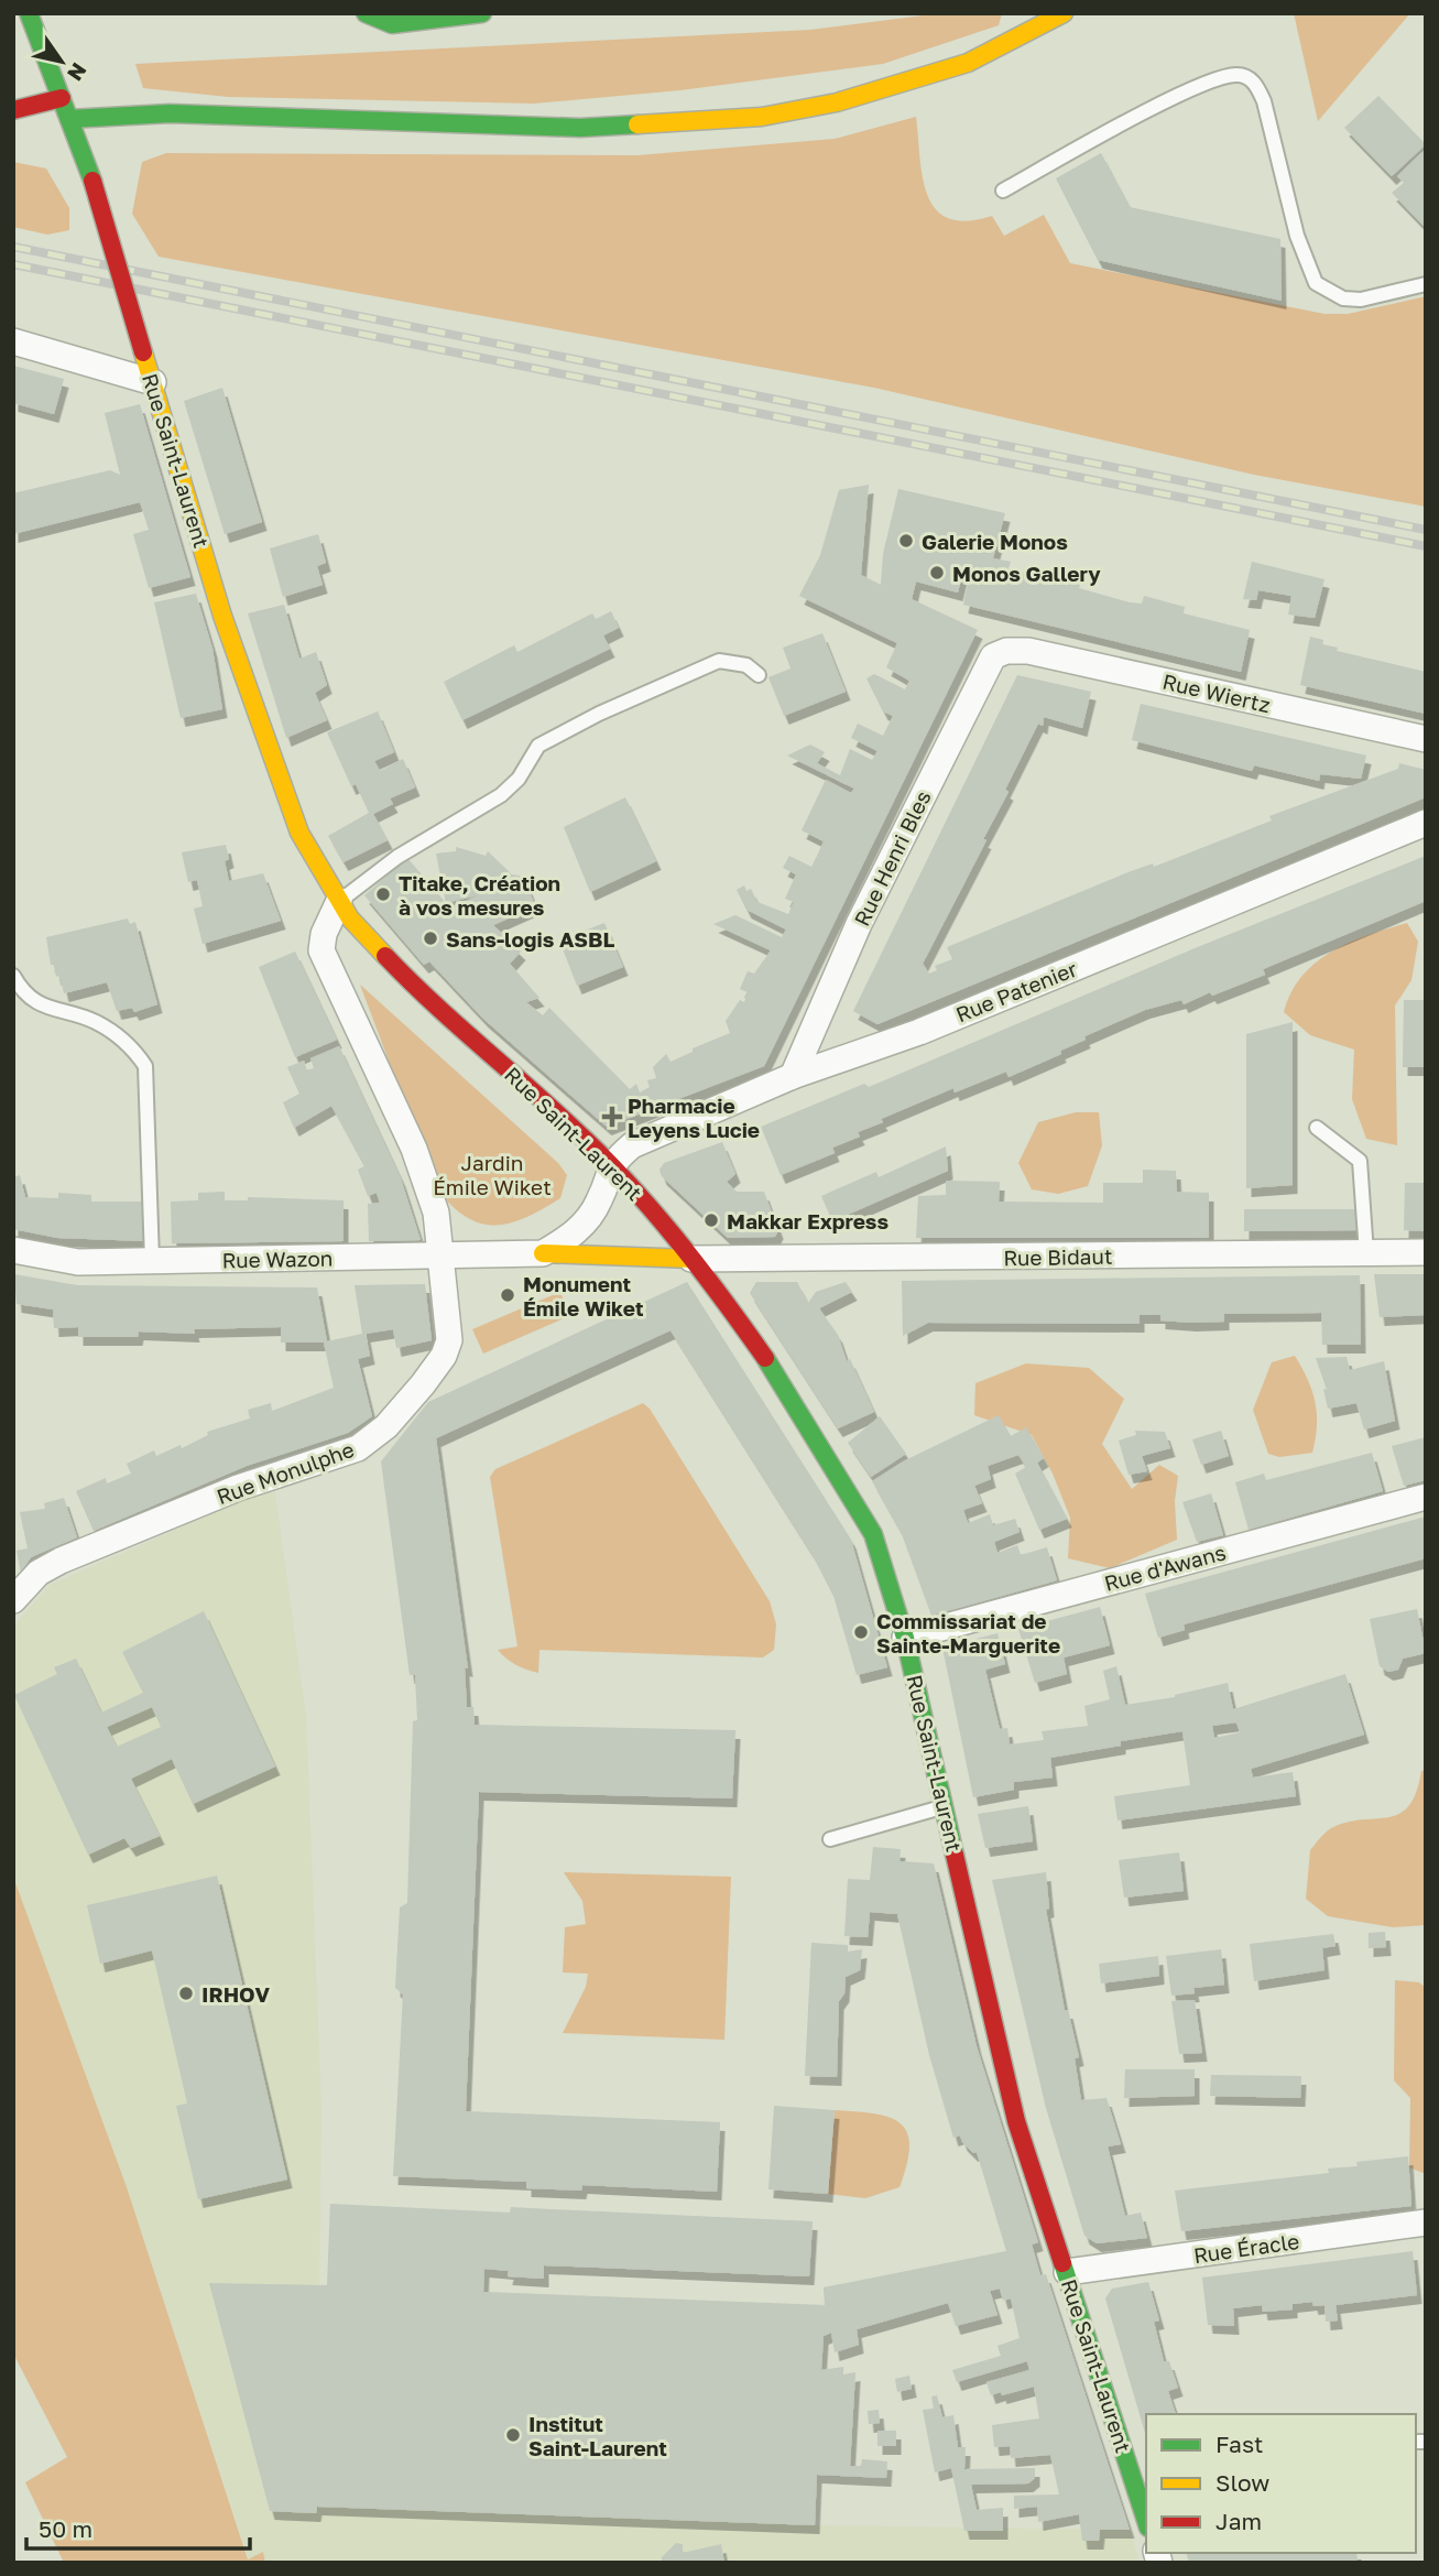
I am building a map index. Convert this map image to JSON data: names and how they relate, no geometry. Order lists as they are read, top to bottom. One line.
{"streets":{"main road":["Rue Saint-Laurent","Rue Wazon"],"street":["Rue Wiertz","Rue Henri Bles","Rue Patenier","Rue Bidaut","Rue Monulphe","Rue d'Awans","Rue Éracle"]},"crossings":[["Rue Saint-Laurent","Rue Patenier"],["Rue Saint-Laurent","Rue Bidaut"],["Rue Saint-Laurent","Rue Wazon"],["Rue Saint-Laurent","Rue d'Awans"],["Rue Saint-Laurent","Rue Éracle"],["Rue Wiertz","Rue Henri Bles"],["Rue Henri Bles","Rue Patenier"],["Rue Patenier","Rue Wazon"],["Rue Bidaut","Rue Wazon"],["Rue Wazon","Rue Monulphe"]],"parks":["Jardin Émile Wiket"],"places":{"other":["Galerie Monos","Monos Gallery","Titake, Création à vos mesures","Sans-logis ASBL","Makkar Express","Monument Émile Wiket","Commissariat de Sainte-Marguerite","IRHOV","Institut Saint-Laurent"],"health":["Pharmacie Leyens Lucie"]},"legend":["Fast","Slow","Jam"],"scale_bar":"50 m","north":"bottom right"}
